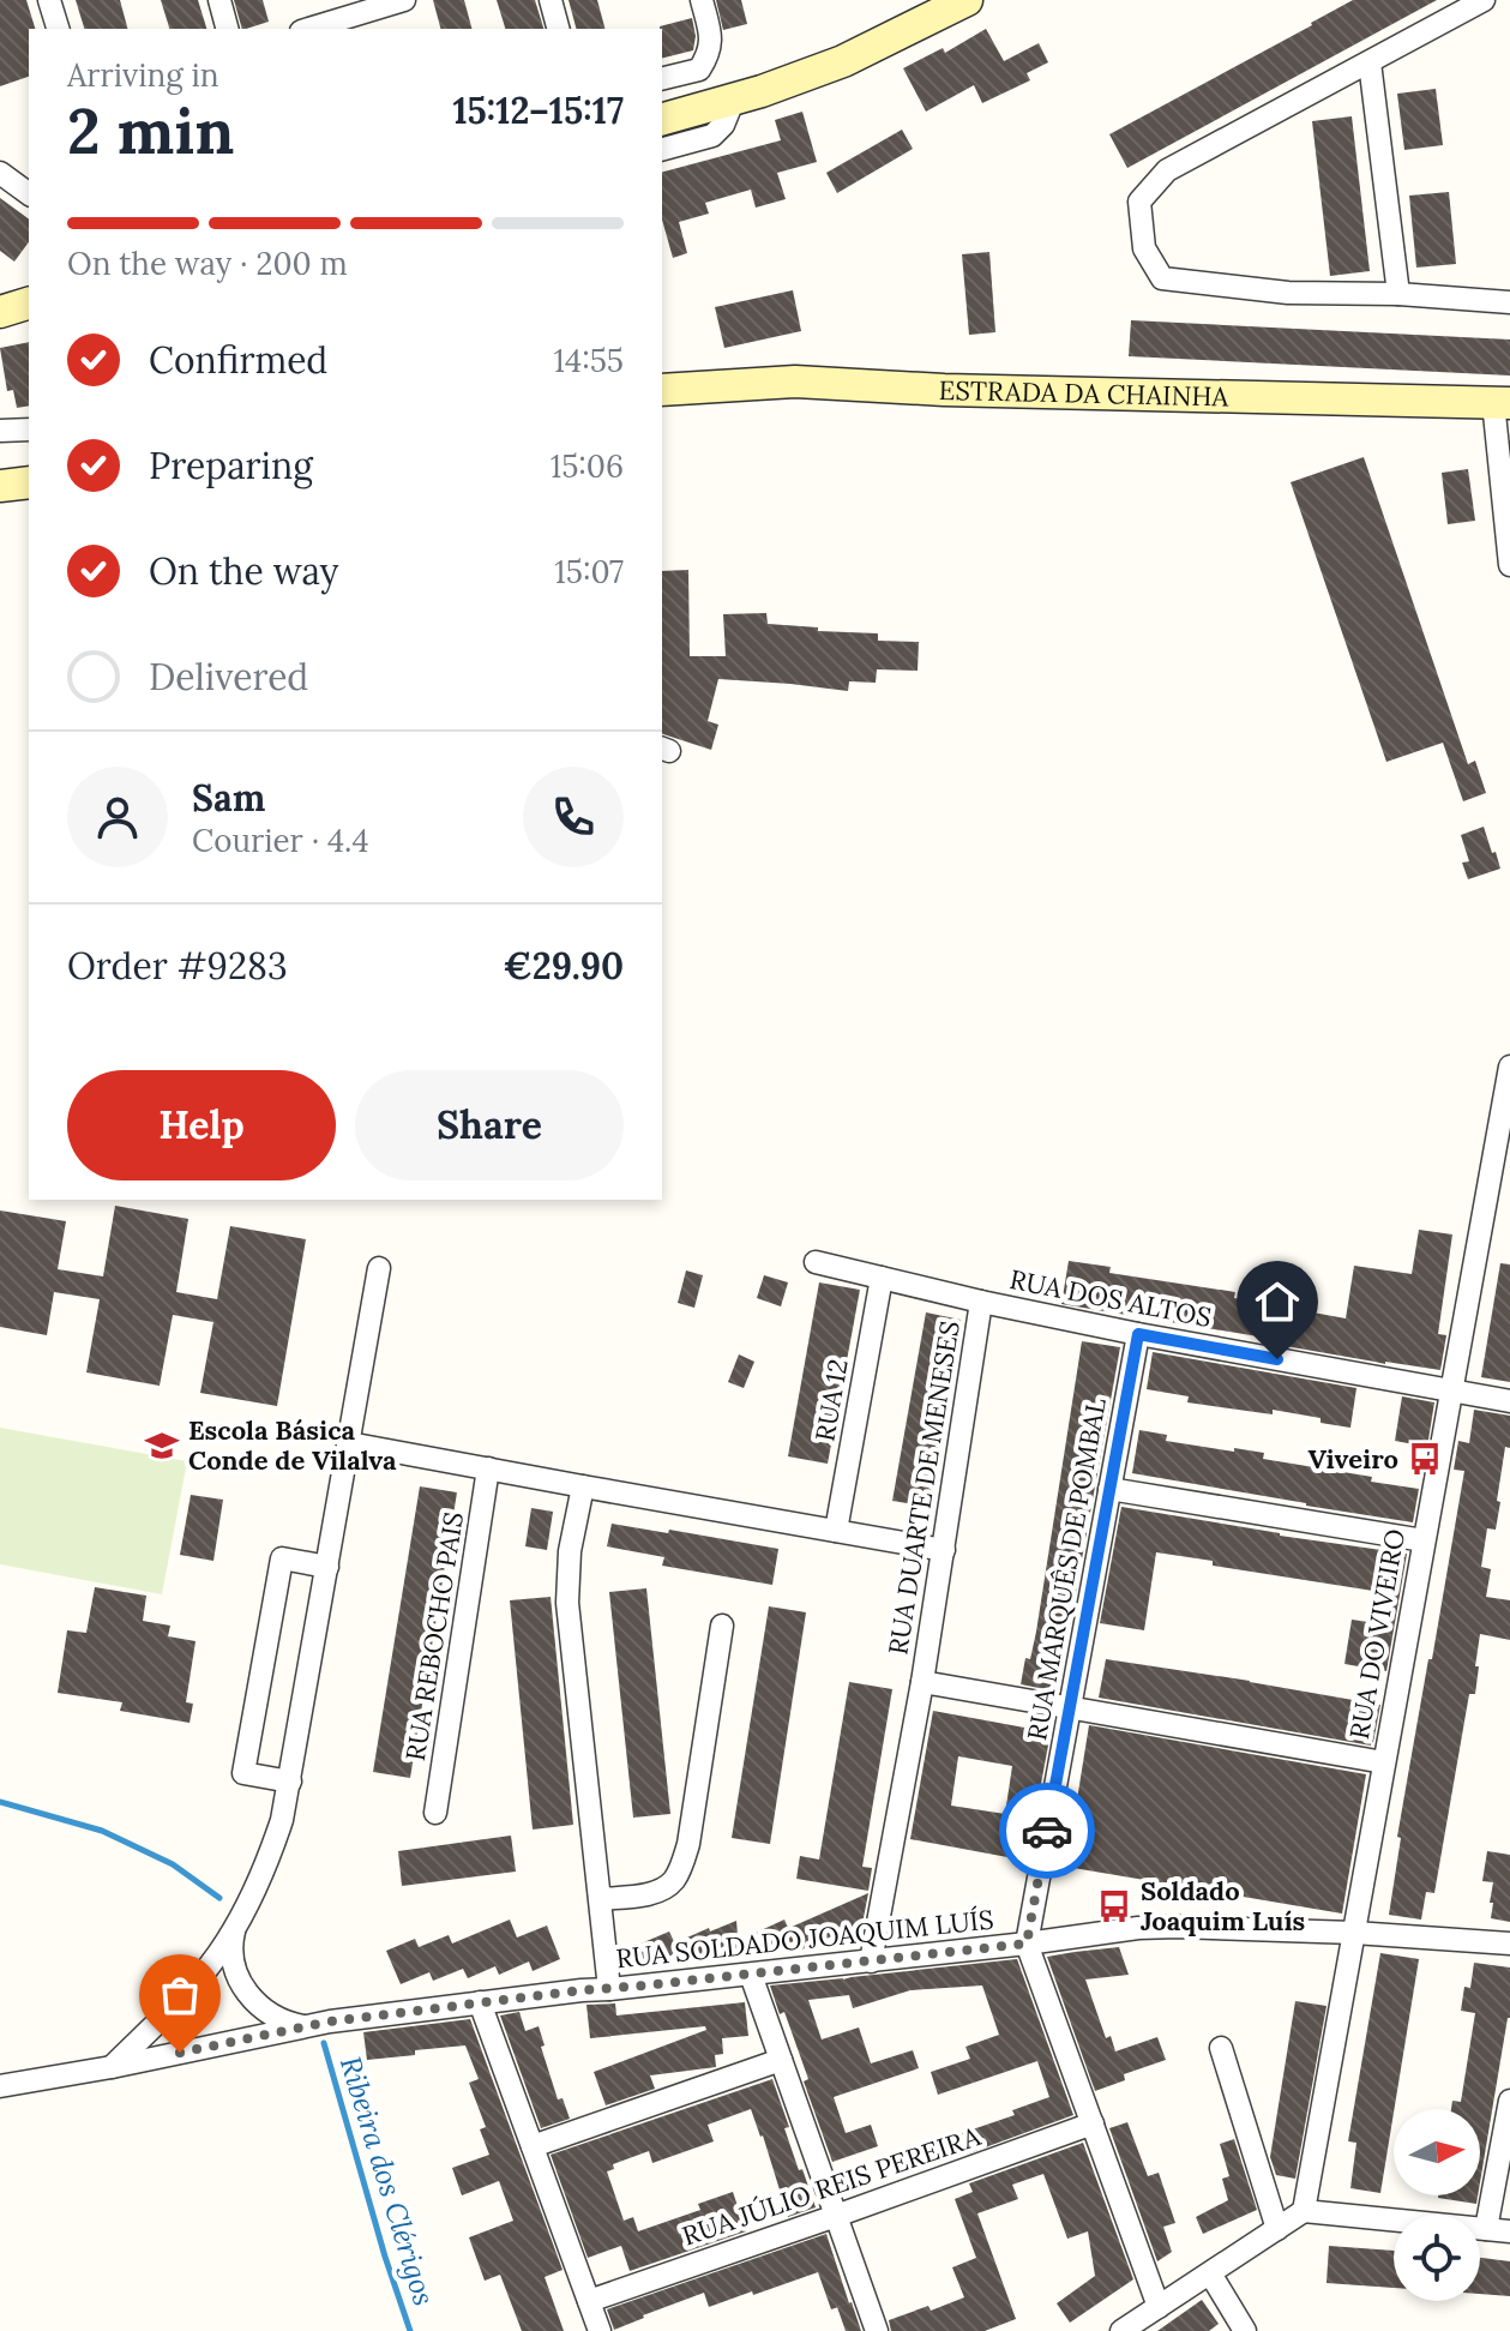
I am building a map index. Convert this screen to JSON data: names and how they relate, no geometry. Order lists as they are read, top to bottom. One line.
{"streets":{"street":["ESTRADA DA CHAINHA","RUA DOS ALTOS","RUA 12","RUA DUARTE DE MENESES","RUA MARQUÊS DE POMBAL","RUA DO VIVEIRO","RUA REBOCHO PAIS","RUA SOLDADO JOAQUIM LUÍS","RUA JÚLIO REIS PEREIRA"]},"crossings":[["RUA DOS ALTOS","RUA 12"],["RUA DOS ALTOS","RUA DUARTE DE MENESES"],["RUA DOS ALTOS","RUA MARQUÊS DE POMBAL"],["RUA DOS ALTOS","RUA DO VIVEIRO"],["RUA DUARTE DE MENESES","RUA MARQUÊS DE POMBAL"],["RUA DUARTE DE MENESES","RUA DO VIVEIRO"],["RUA DUARTE DE MENESES","RUA SOLDADO JOAQUIM LUÍS"],["RUA MARQUÊS DE POMBAL","RUA SOLDADO JOAQUIM LUÍS"],["RUA DO VIVEIRO","RUA SOLDADO JOAQUIM LUÍS"]],"water":["Ribeira dos Clérigos"],"places":{"school or university":["Escola Básica Conde de Vilalva"],"bus stop":["Viveiro","Soldado Joaquim Luís"]},"north":"right","page":{"heading":["2 min","Arriving in","15:12–15:17"],"panel":["Sam","Courier · 4.4","Order #9283","€29.90"],"bar":"On the way · 200 m","list":[["Confirmed","14:55"],["Preparing","15:06"],["On the way","15:07"],"Delivered"],"buttons":["Help","Share"]}}
